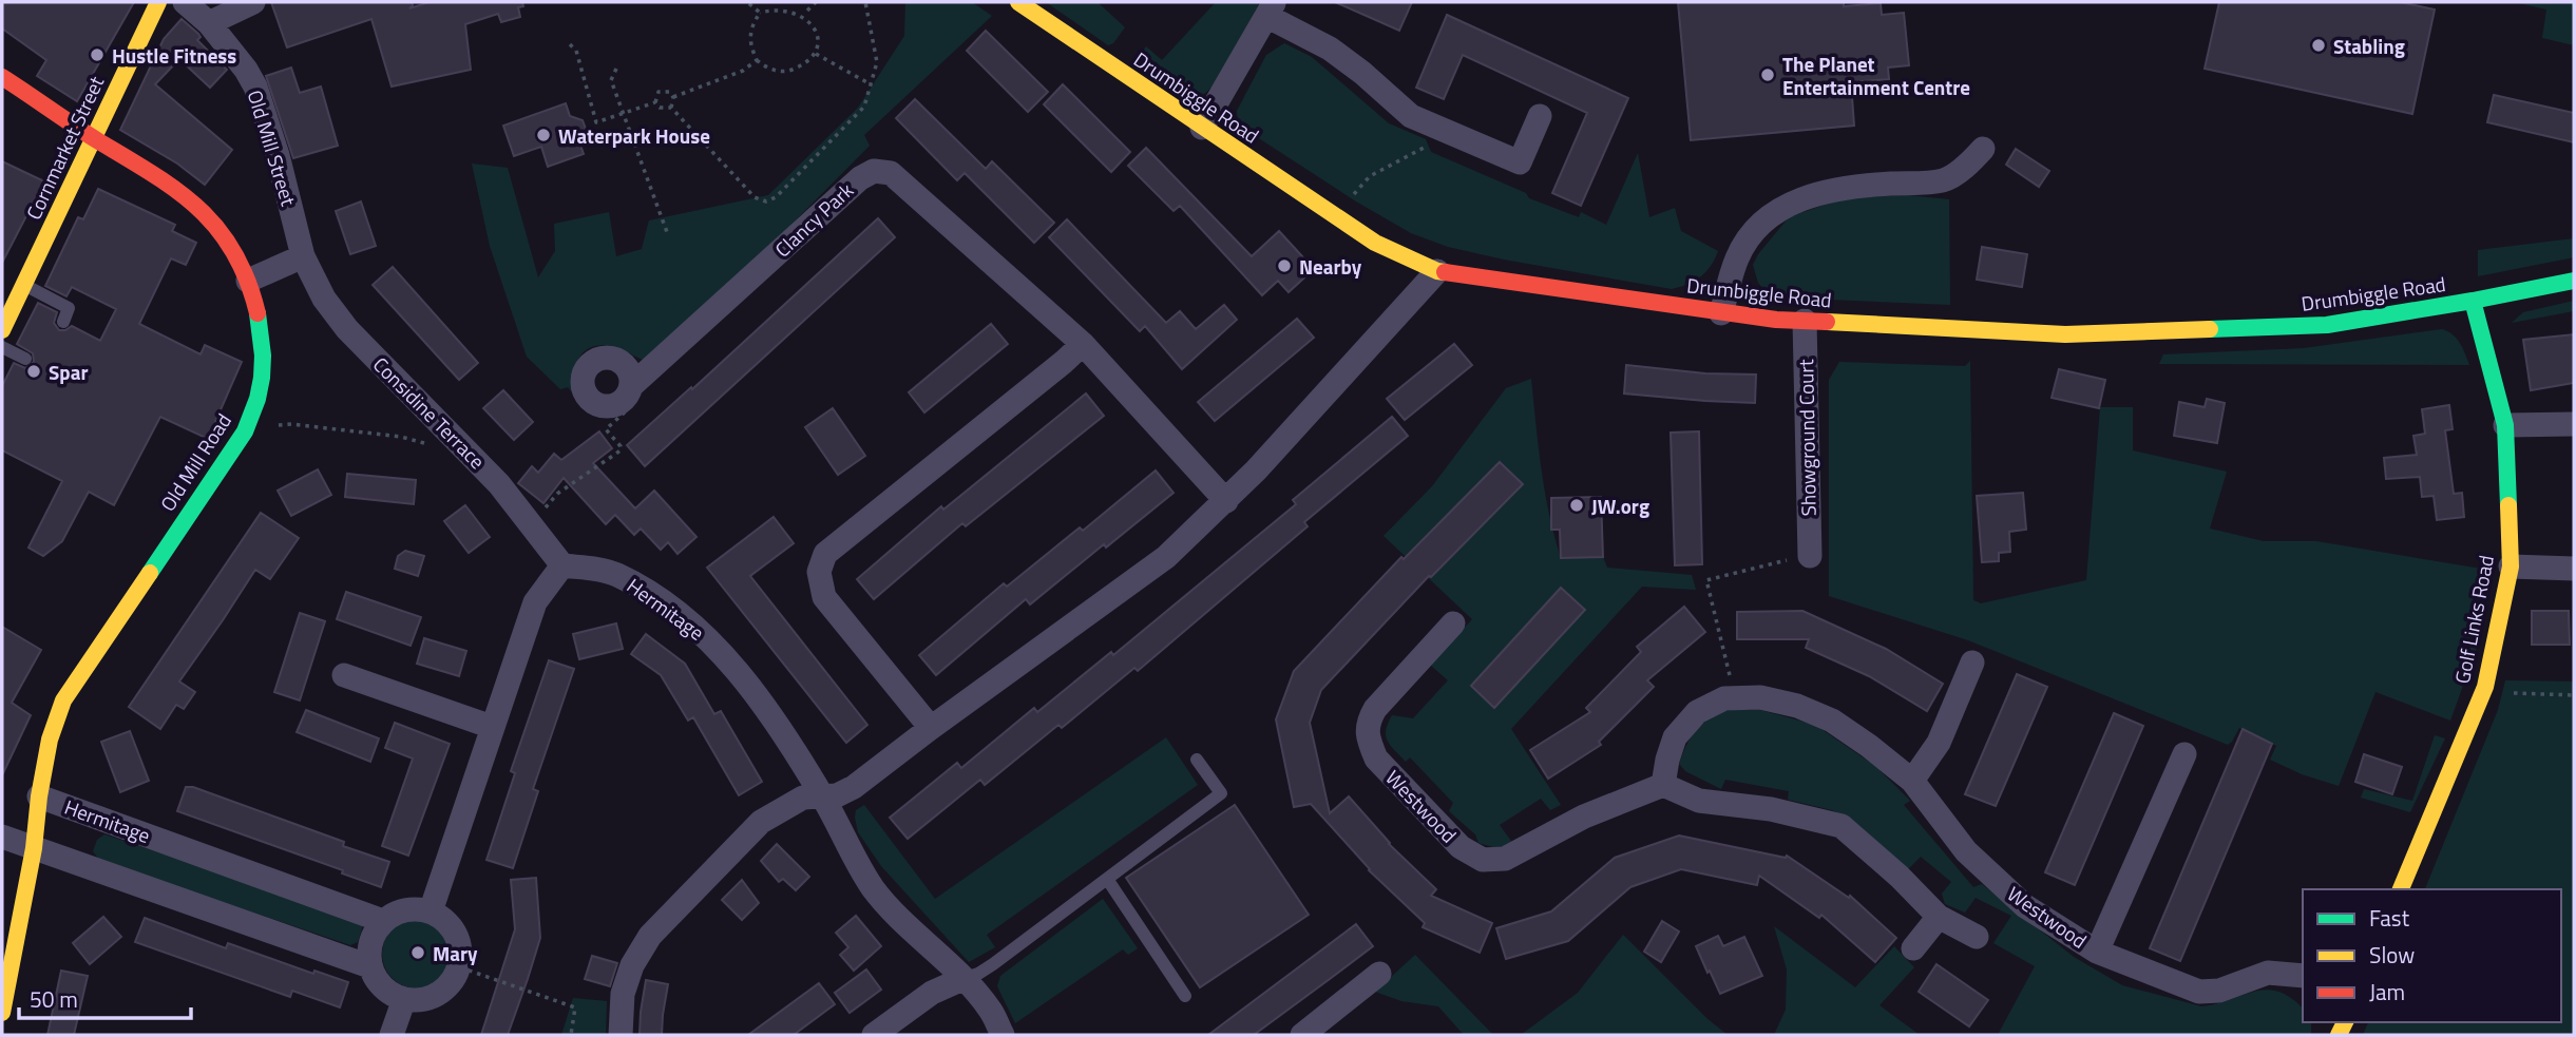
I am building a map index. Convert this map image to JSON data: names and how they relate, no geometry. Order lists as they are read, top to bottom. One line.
{"streets":{"street":["Drumbiggle Road","Cornmarket Street","Old Mill Street","Clancy Park","Considine Terrace","Showground Court","Old Mill Road","Hermitage","Golf Links Road","Westwood"]},"crossings":[["Drumbiggle Road","Showground Court"],["Drumbiggle Road","Golf Links Road"],["Cornmarket Street","Old Mill Road"],["Old Mill Street","Considine Terrace"],["Considine Terrace","Hermitage"],["Old Mill Road","Hermitage"]],"places":["Stabling","Hustle Fitness","The Planet Entertainment Centre","Waterpark House","Nearby","Spar","JW.org","Mary"],"legend":["Fast","Slow","Jam"],"scale_bar":"50 m"}
